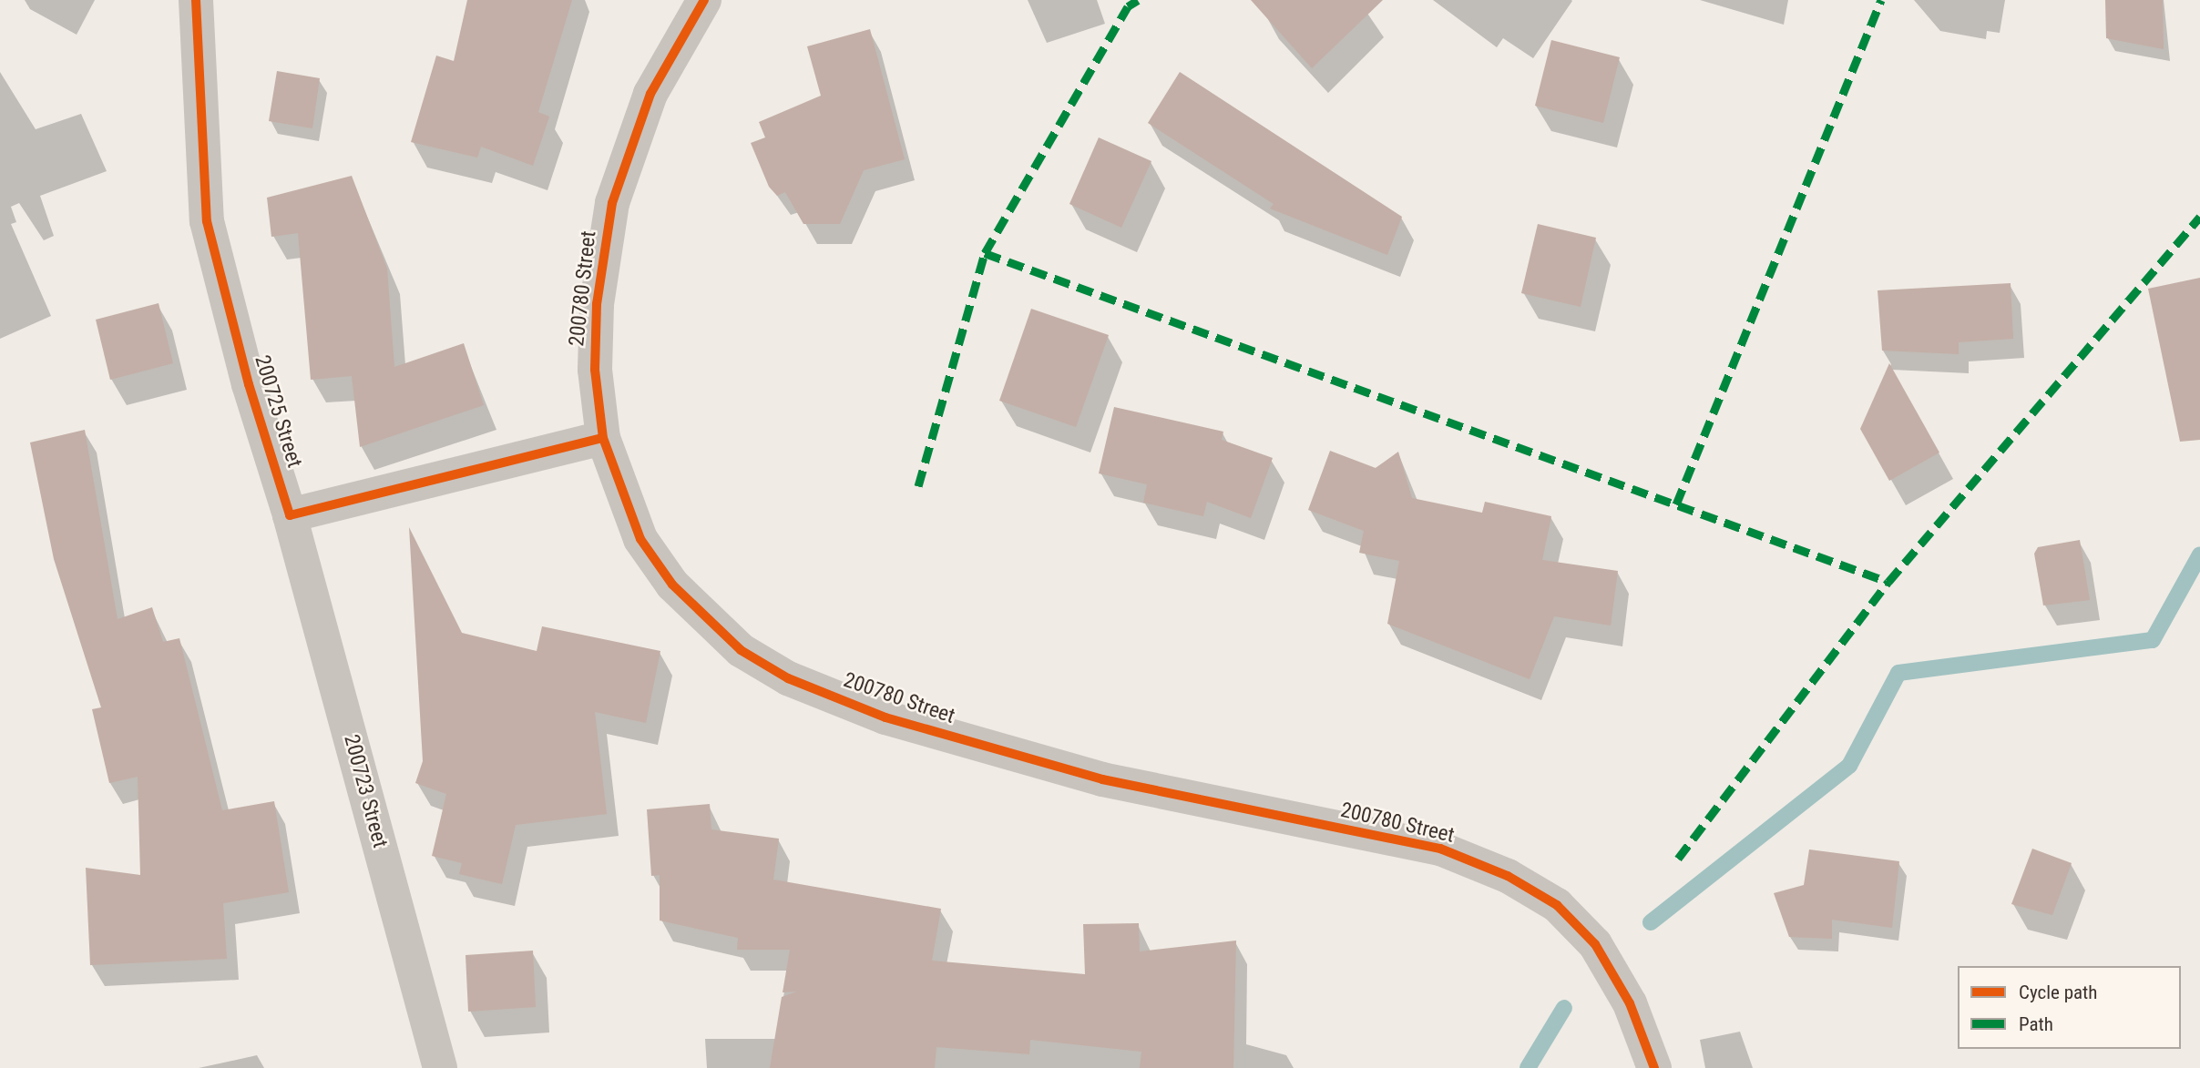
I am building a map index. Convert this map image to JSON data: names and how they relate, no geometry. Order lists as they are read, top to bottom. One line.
{"streets":{"street":["200780 Street","200725 Street","200723 Street"]},"crossings":[["200725 Street","200723 Street"]],"legend":["Cycle path","Path"]}
